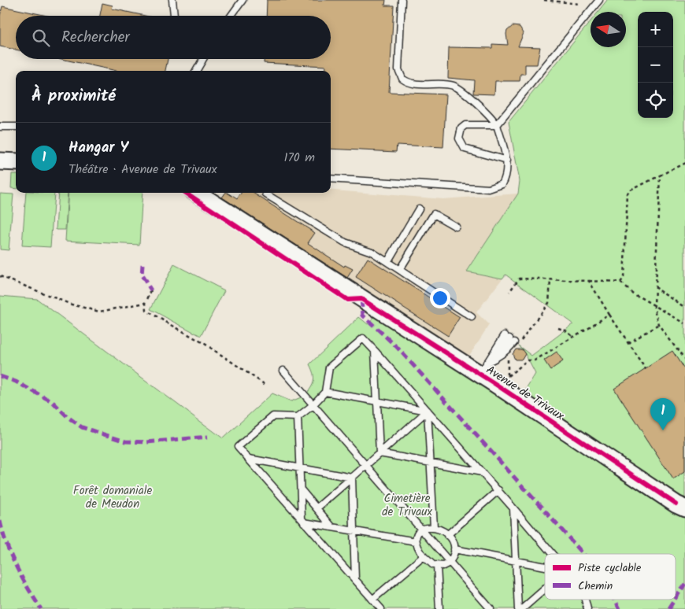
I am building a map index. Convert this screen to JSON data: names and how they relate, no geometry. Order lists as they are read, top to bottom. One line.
{"streets":{"main road":["Avenue de Trivaux"]},"parks":["Forêt domaniale de Meudon","Cimetière de Trivaux"],"legend":["Piste cyclable","Chemin"],"north":"left","page":{"map_buttons":["+","−"],"search":"Rechercher","heading":"À proximité","list":[{"mark":"1","name":"Hangar Y","note":"Théâtre · Avenue de Trivaux","value":"170 m"}],"pins":"1"}}
